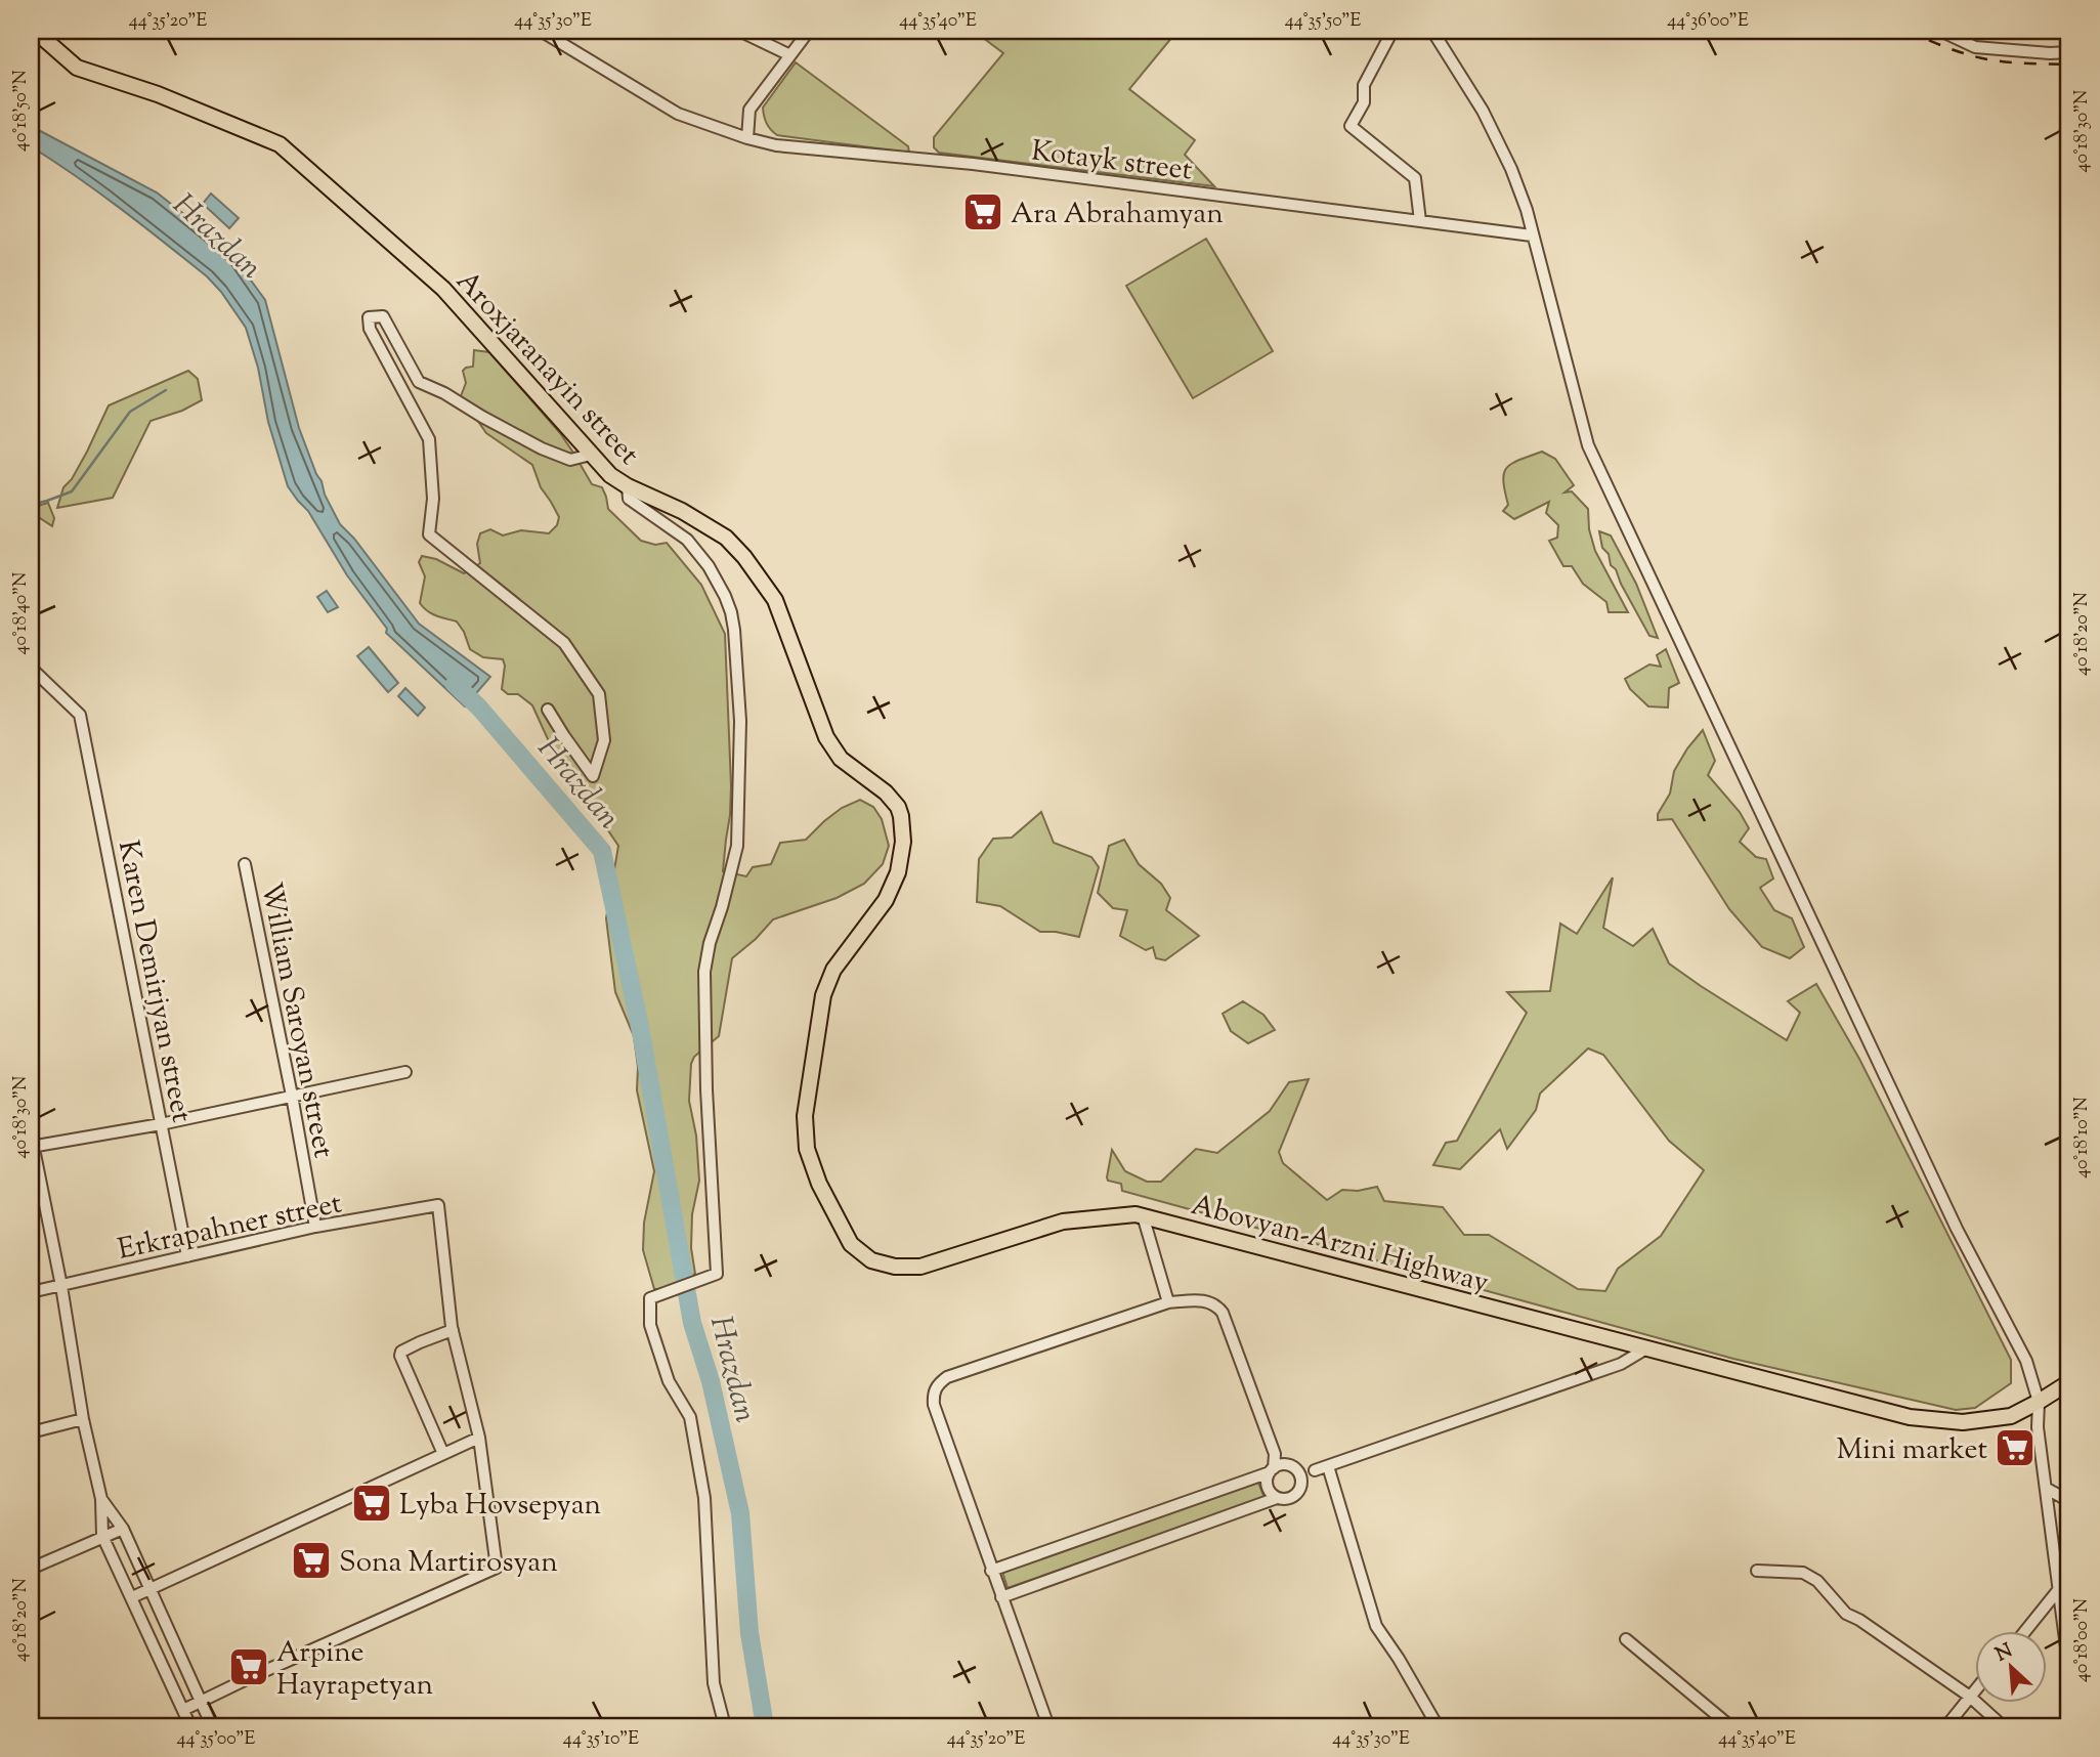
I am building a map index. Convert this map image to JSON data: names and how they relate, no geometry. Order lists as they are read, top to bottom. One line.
{"streets":{"main road":["Aroxjaranayin street","Abovyan-Arzni Highway"],"street":["Kotayk street","Karen Demirjyan street","William Saroyan street","Erkrapahner street"]},"crossings":[["Aroxjaranayin street","Abovyan-Arzni Highway"],["Karen Demirjyan street","Erkrapahner street"],["William Saroyan street","Erkrapahner street"]],"water":["Hrazdan"],"places":{"supermarket":["Ara Abrahamyan","Mini market","Lyba Hovsepyan","Sona Martirosyan","Arpine Hayrapetyan"]},"north":"top left","coordinates":["44°35'20\"E","44°35'30\"E","44°35'40\"E","44°35'50\"E","44°36'00\"E","40°18'50\"N","40°18'30\"N","40°18'40\"N","40°18'20\"N","40°18'10\"N","40°18'00\"N","44°35'00\"E","44°35'10\"E"]}
